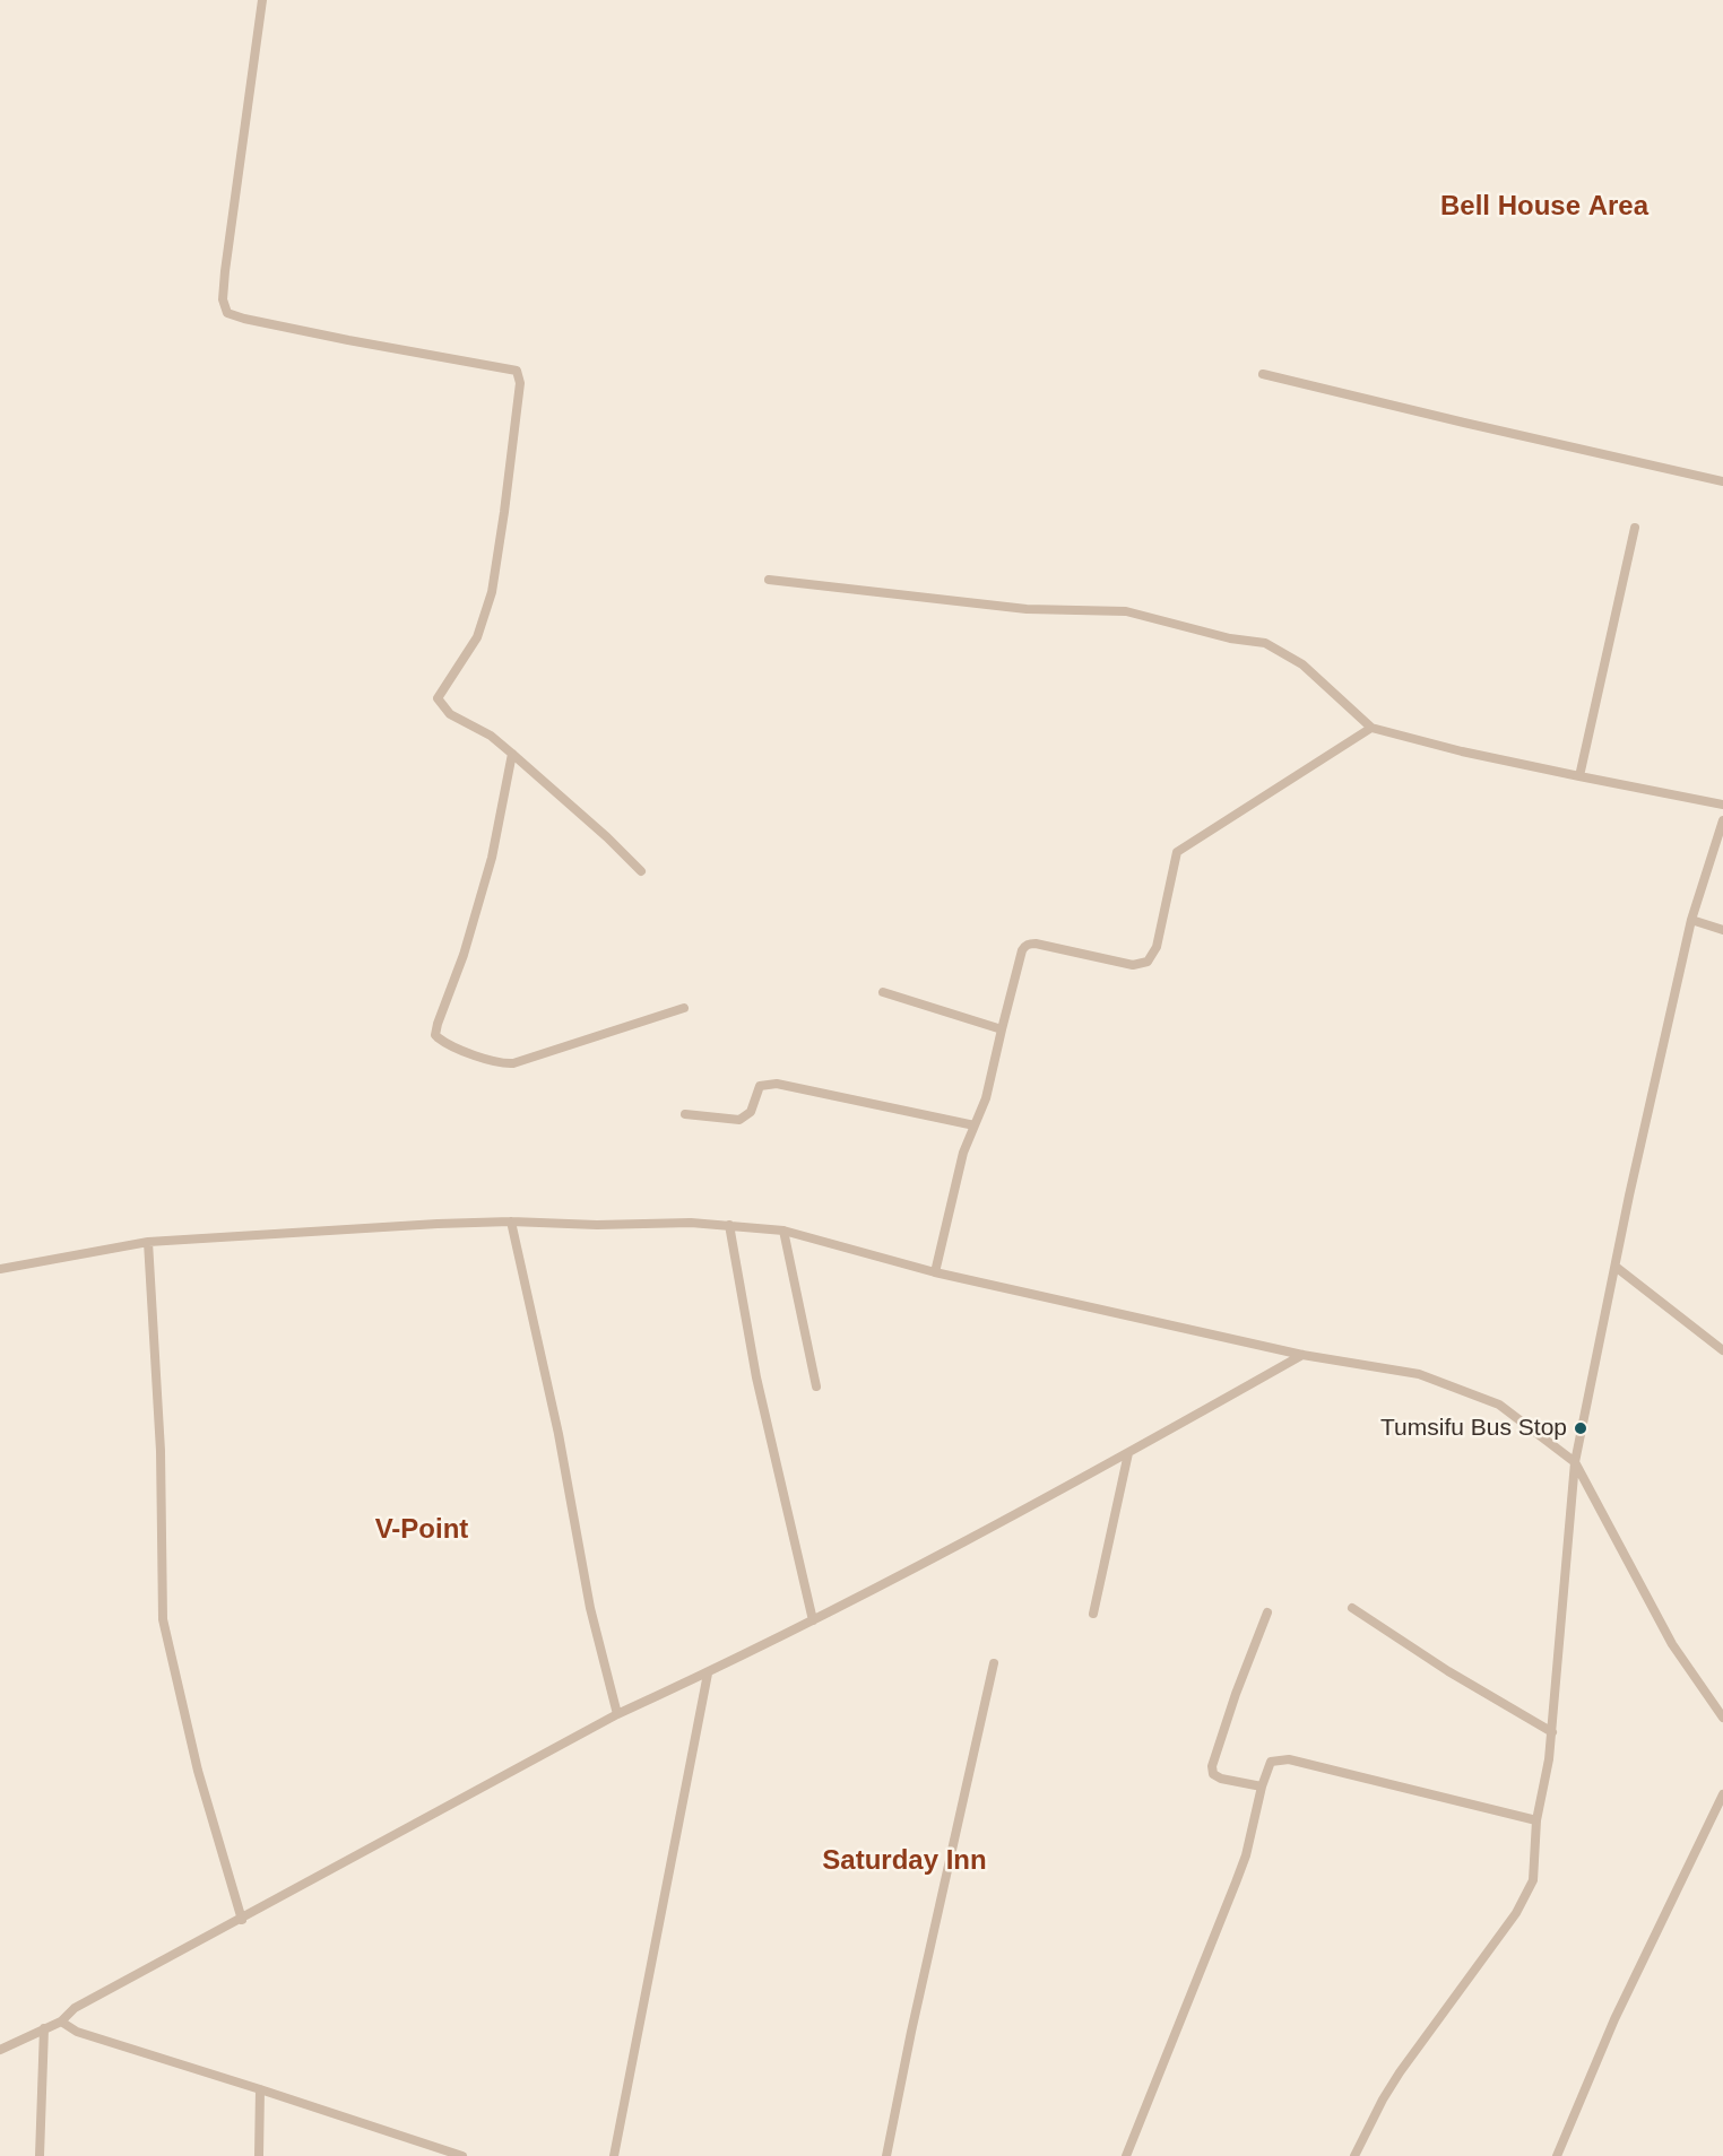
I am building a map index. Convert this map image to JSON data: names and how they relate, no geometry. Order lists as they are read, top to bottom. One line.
{"districts":["Bell House Area","V-Point","Saturday Inn"],"places":["Tumsifu Bus Stop"]}
